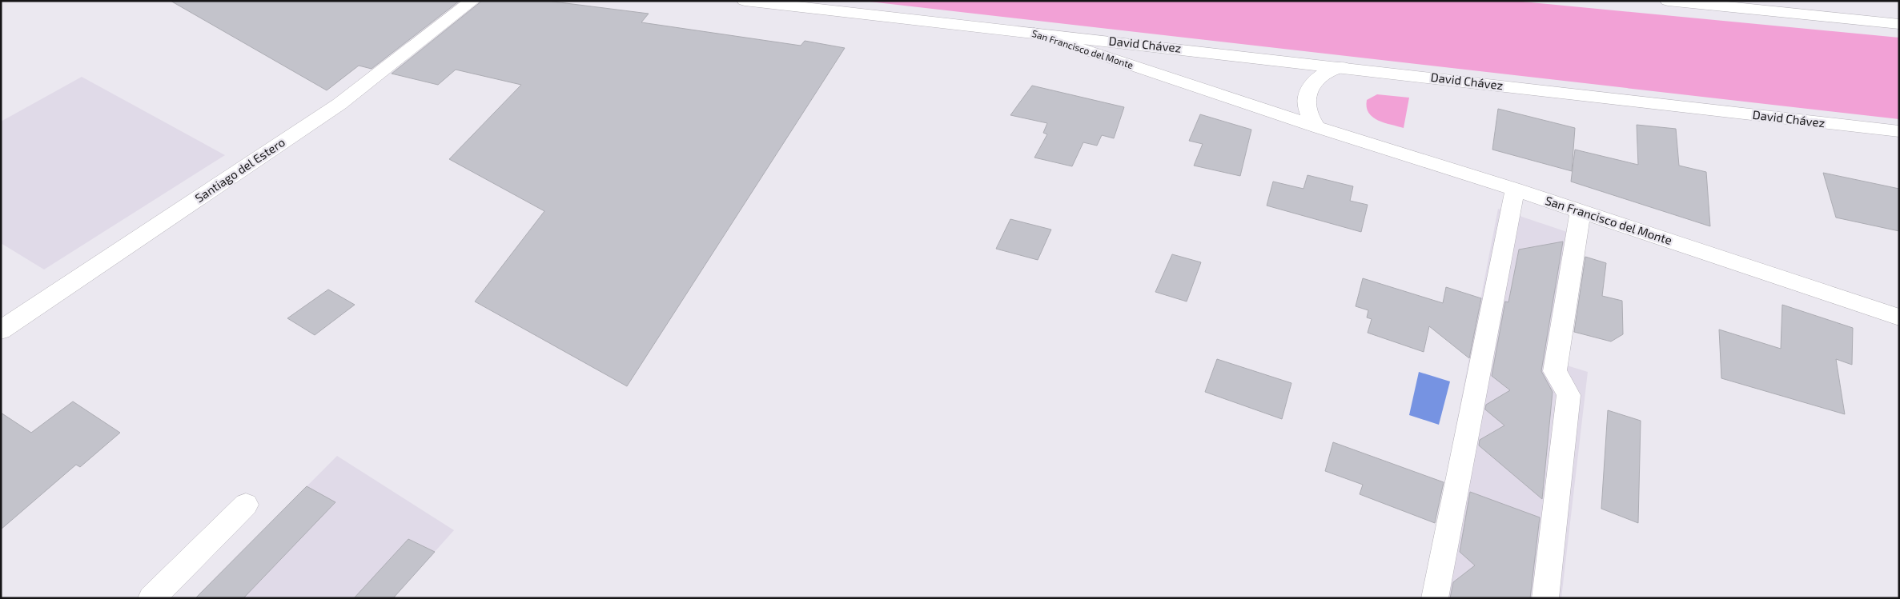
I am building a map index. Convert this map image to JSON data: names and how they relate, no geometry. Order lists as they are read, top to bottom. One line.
{"streets":{"main road":["David Chávez","San Francisco del Monte","Santiago del Estero"]},"crossings":[["David Chávez","San Francisco del Monte"]]}
